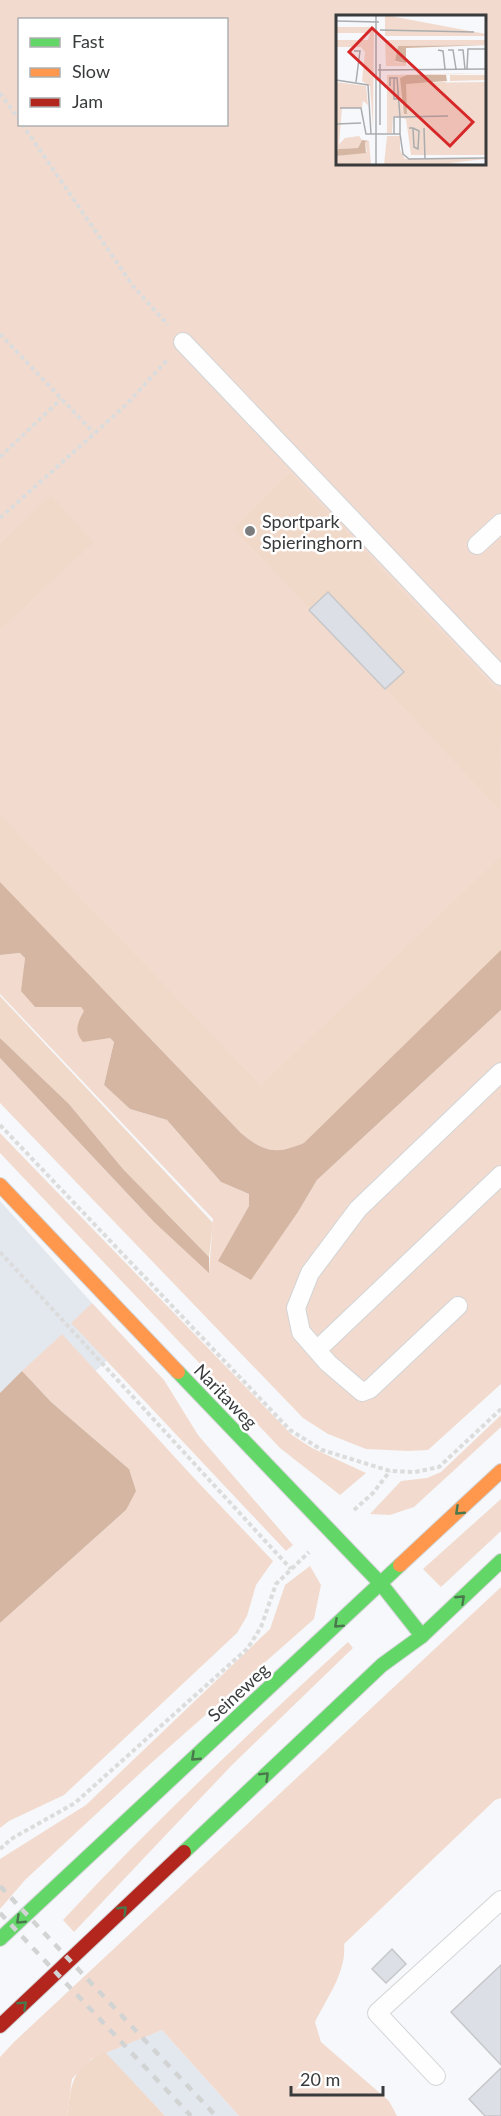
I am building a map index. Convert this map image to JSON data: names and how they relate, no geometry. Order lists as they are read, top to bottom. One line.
{"streets":{"main road":["Naritaweg","Seineweg"]},"crossings":[["Naritaweg","Seineweg"]],"places":["Sportpark Spieringhorn"],"legend":["Fast","Slow","Jam"],"scale_bar":"20 m"}
